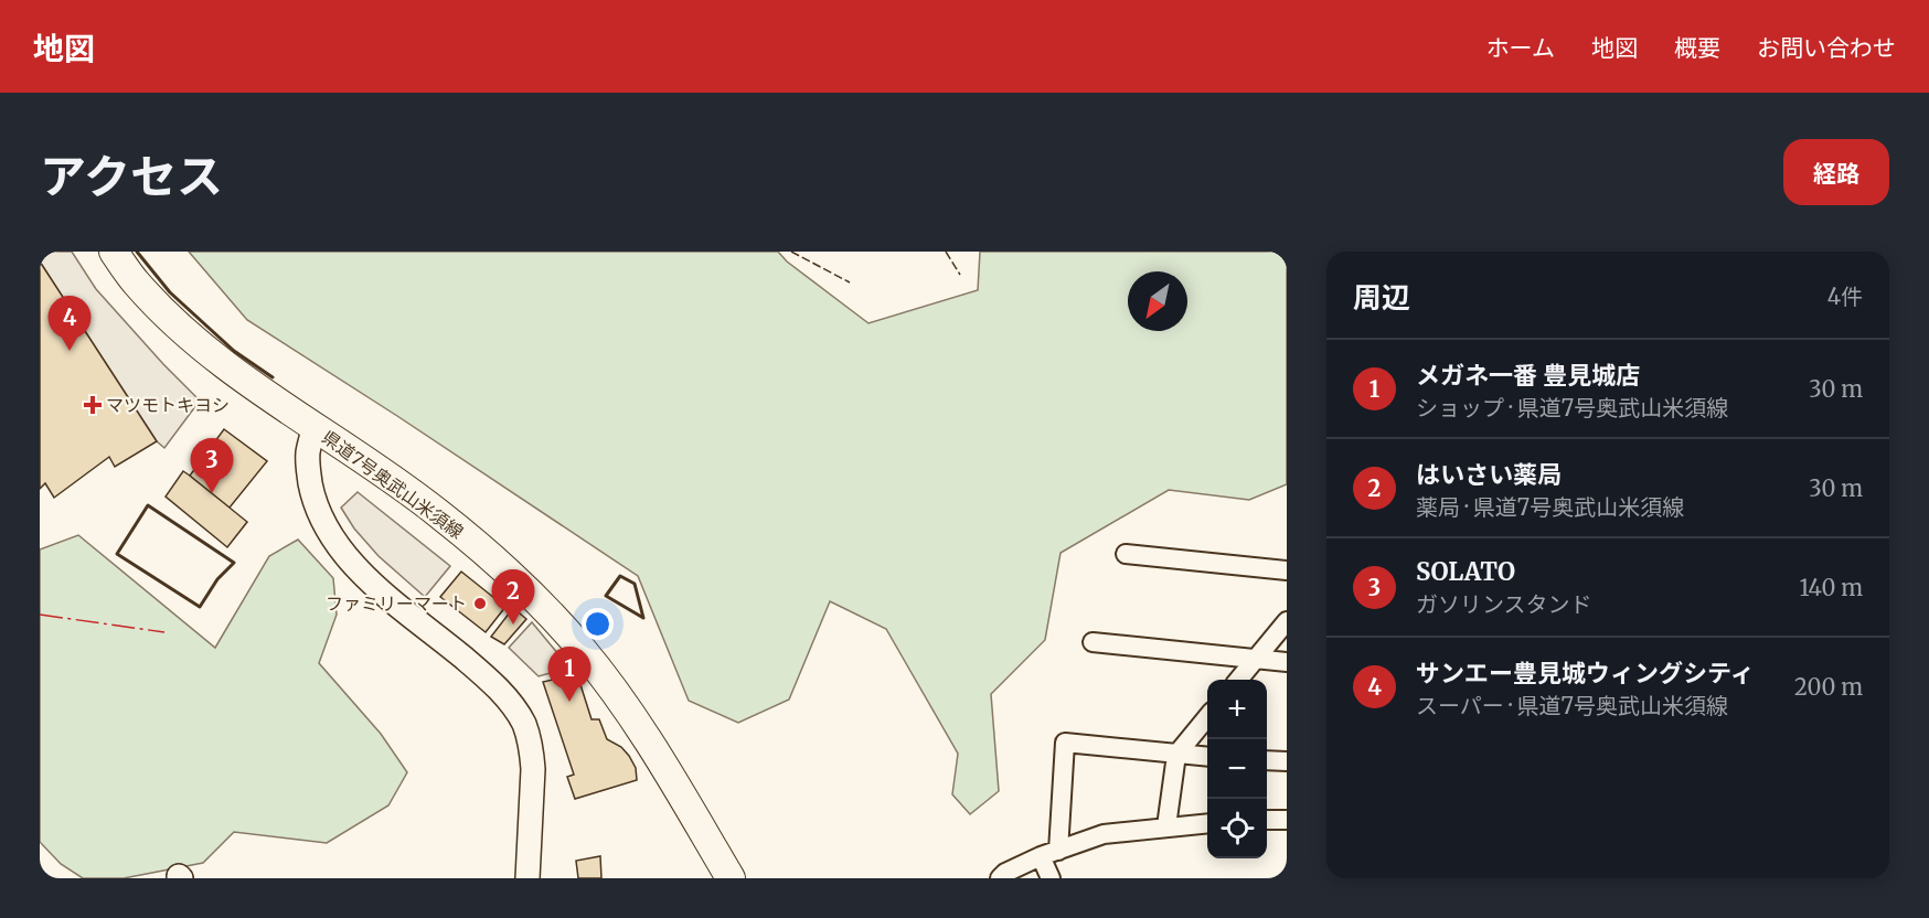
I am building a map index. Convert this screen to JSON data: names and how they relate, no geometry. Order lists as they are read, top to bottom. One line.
{"streets":{"main road":["県道7号奥武山米須線"]},"places":{"health":["マツモトキヨシ"],"other":["ファミリーマート"]},"north":"bottom left","page":{"header":"地図","nav":["ホーム","地図","概要","お問い合わせ"],"title":"アクセス","buttons":"経路","heading":["周辺","4件"],"pins":["4","3","2","1"],"list":[{"mark":"1","name":"メガネ一番 豊見城店","note":"ショップ · 県道7号奥武山米須線","value":"30 m"},{"mark":"2","name":"はいさい薬局","note":"薬局 · 県道7号奥武山米須線","value":"30 m"},{"mark":"3","name":"SOLATO","note":"ガソリンスタンド","value":"140 m"},{"mark":"4","name":"サンエー豊見城ウィングシティ","note":"スーパー · 県道7号奥武山米須線","value":"200 m"}],"map_buttons":["+","−"]}}
